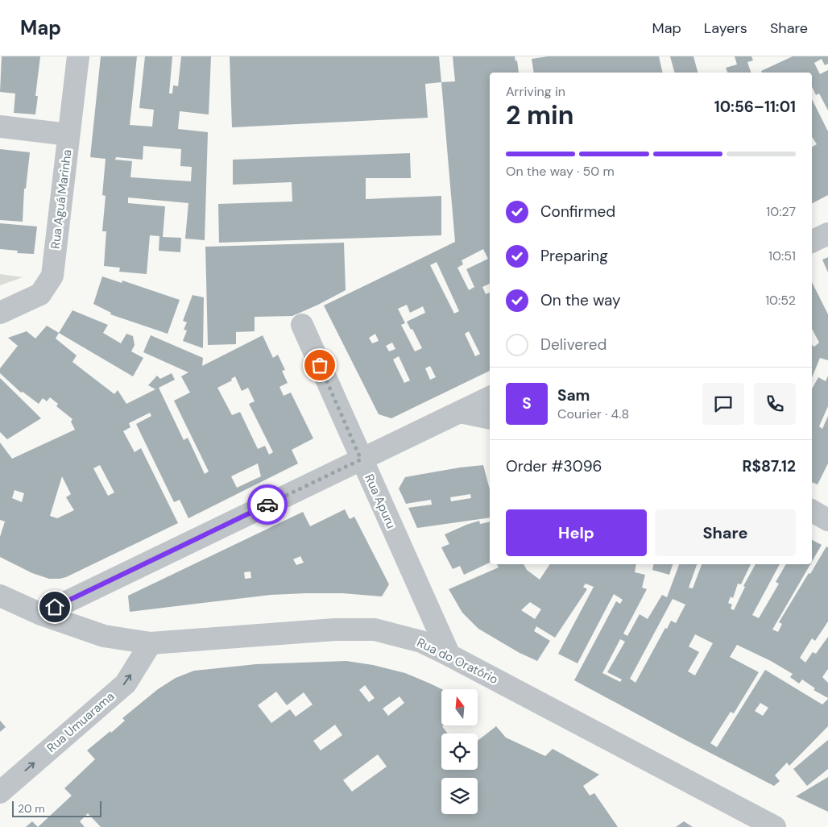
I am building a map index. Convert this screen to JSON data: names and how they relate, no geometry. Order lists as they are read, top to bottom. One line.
{"streets":{"street":["Rua Aguá Marinha","Rua Apuru","Rua do Oratório","Rua Umuarama"]},"crossings":[["Rua Apuru","Rua do Oratório"],["Rua do Oratório","Rua Umuarama"]],"one_way":["Rua Umuarama"],"scale_bar":"20 m","north":"top","page":{"header":"Map","nav":["Map","Layers","Share"],"heading":["2 min","Arriving in","10:56–11:01"],"panel":["Sam","Courier · 4.8","Order #3096","R$87.12"],"bar":"On the way · 50 m","list":[["Confirmed","10:27"],["Preparing","10:51"],["On the way","10:52"],"Delivered"],"round":"S","buttons":["Help","Share"],"scale":"20 m"}}
